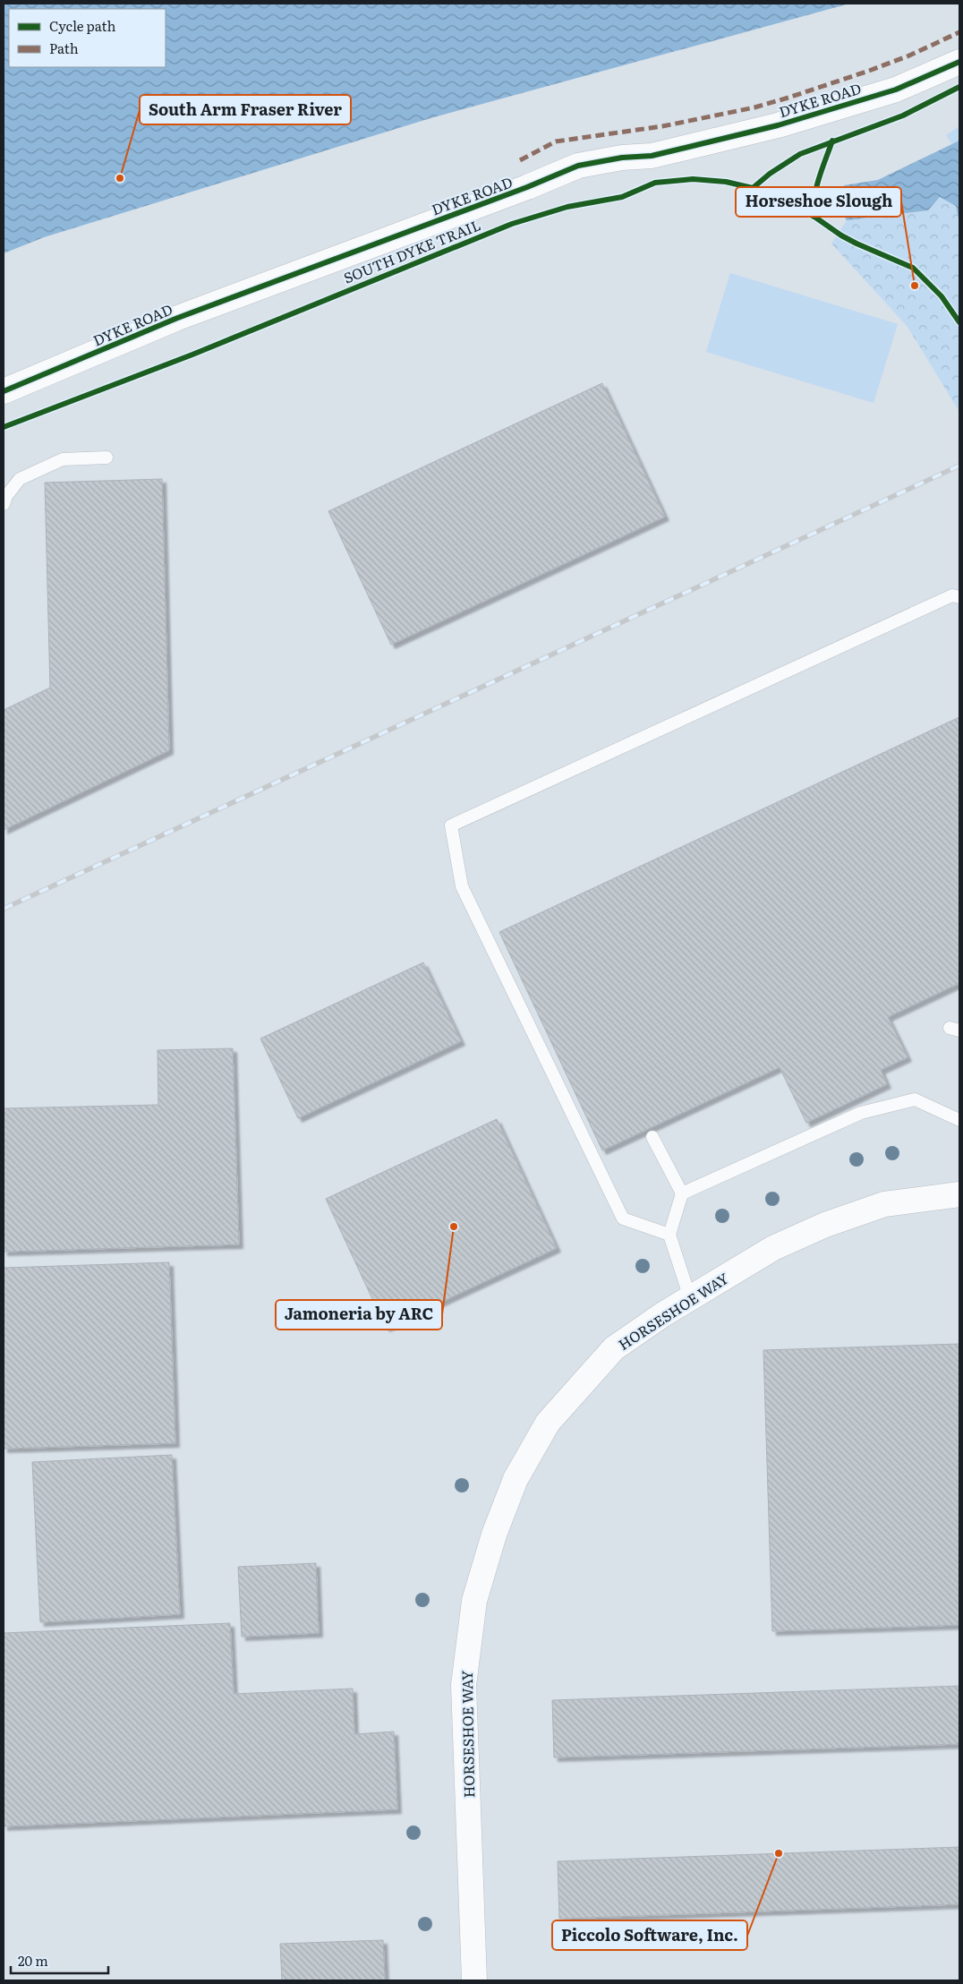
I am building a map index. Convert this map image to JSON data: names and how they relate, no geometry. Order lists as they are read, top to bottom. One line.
{"streets":{"street":["DYKE ROAD","HORSESHOE WAY"],"cycle path":["SOUTH DYKE TRAIL"]},"places":["South Arm Fraser River","Horseshoe Slough","Jamoneria by ARC","Piccolo Software, Inc."],"legend":["Cycle path","Path"],"scale_bar":"20 m"}
